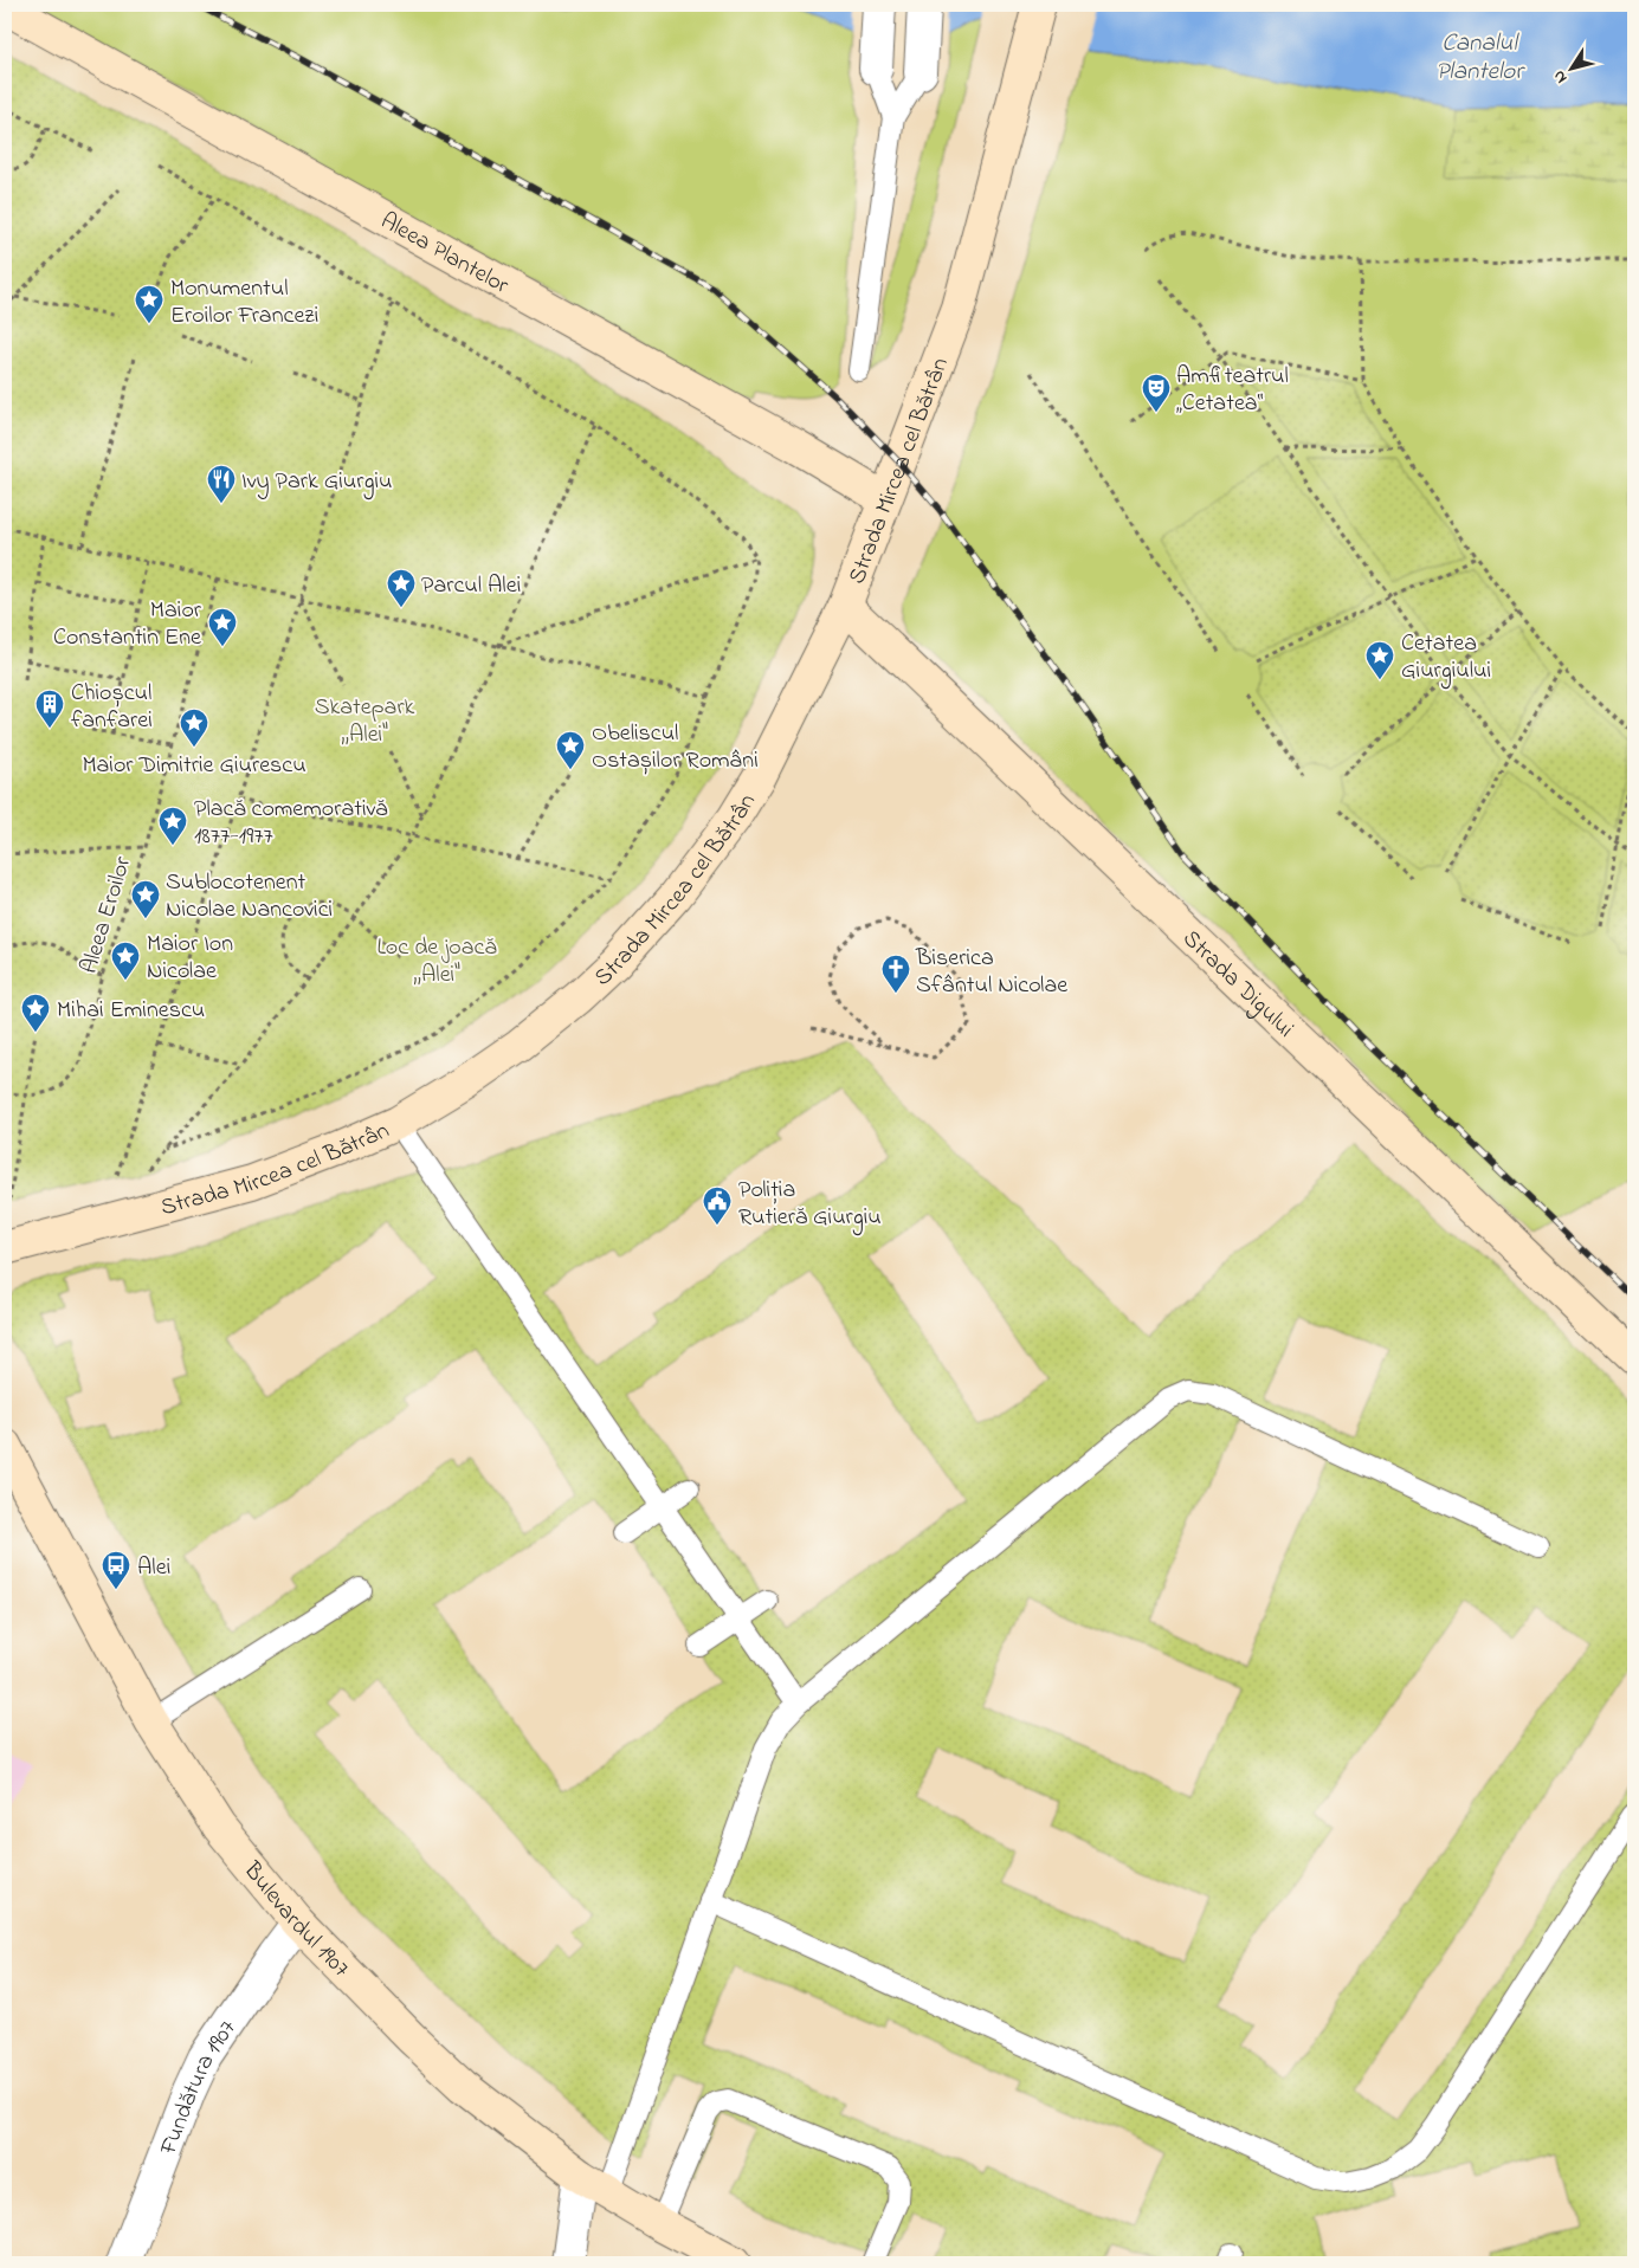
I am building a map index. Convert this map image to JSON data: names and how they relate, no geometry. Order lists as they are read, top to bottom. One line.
{"streets":{"main road":["Aleea Plantelor","Strada Mircea cel Bătrân","Strada Digului","Bulevardul 1907"],"street":["Fundătura 1907"],"path":["Aleea Eroilor"]},"crossings":[["Aleea Plantelor","Strada Mircea cel Bătrân"],["Strada Mircea cel Bătrân","Strada Digului"],["Bulevardul 1907","Fundătura 1907"]],"water":["Canalul Plantelor"],"parks":["Skatepark ,,Alei\"","Loc de joacă ,,Alei\""],"places":{"place":["Monumentul Eroilor Francezi","Parcul Alei","Maior Constantin Ene","Cetatea Giurgiului","Maior Dimitrie Giurescu","Obeliscul Ostașilor Români","Placă comemorativă 1877-1977","Sublocotenent Nicolae Nancovici","Maior Ion Nicolae","Mihai Eminescu"],"theatre":["Amfiteatrul „Cetatea“"],"restaurant":["Ivy Park Giurgiu"],"building":["Chioșcul fanfarei"],"church":["Biserica Sfântul Nicolae"],"public building":["Poliția Rutieră Giurgiu"],"bus stop":["Alei"]},"north":"bottom left"}
